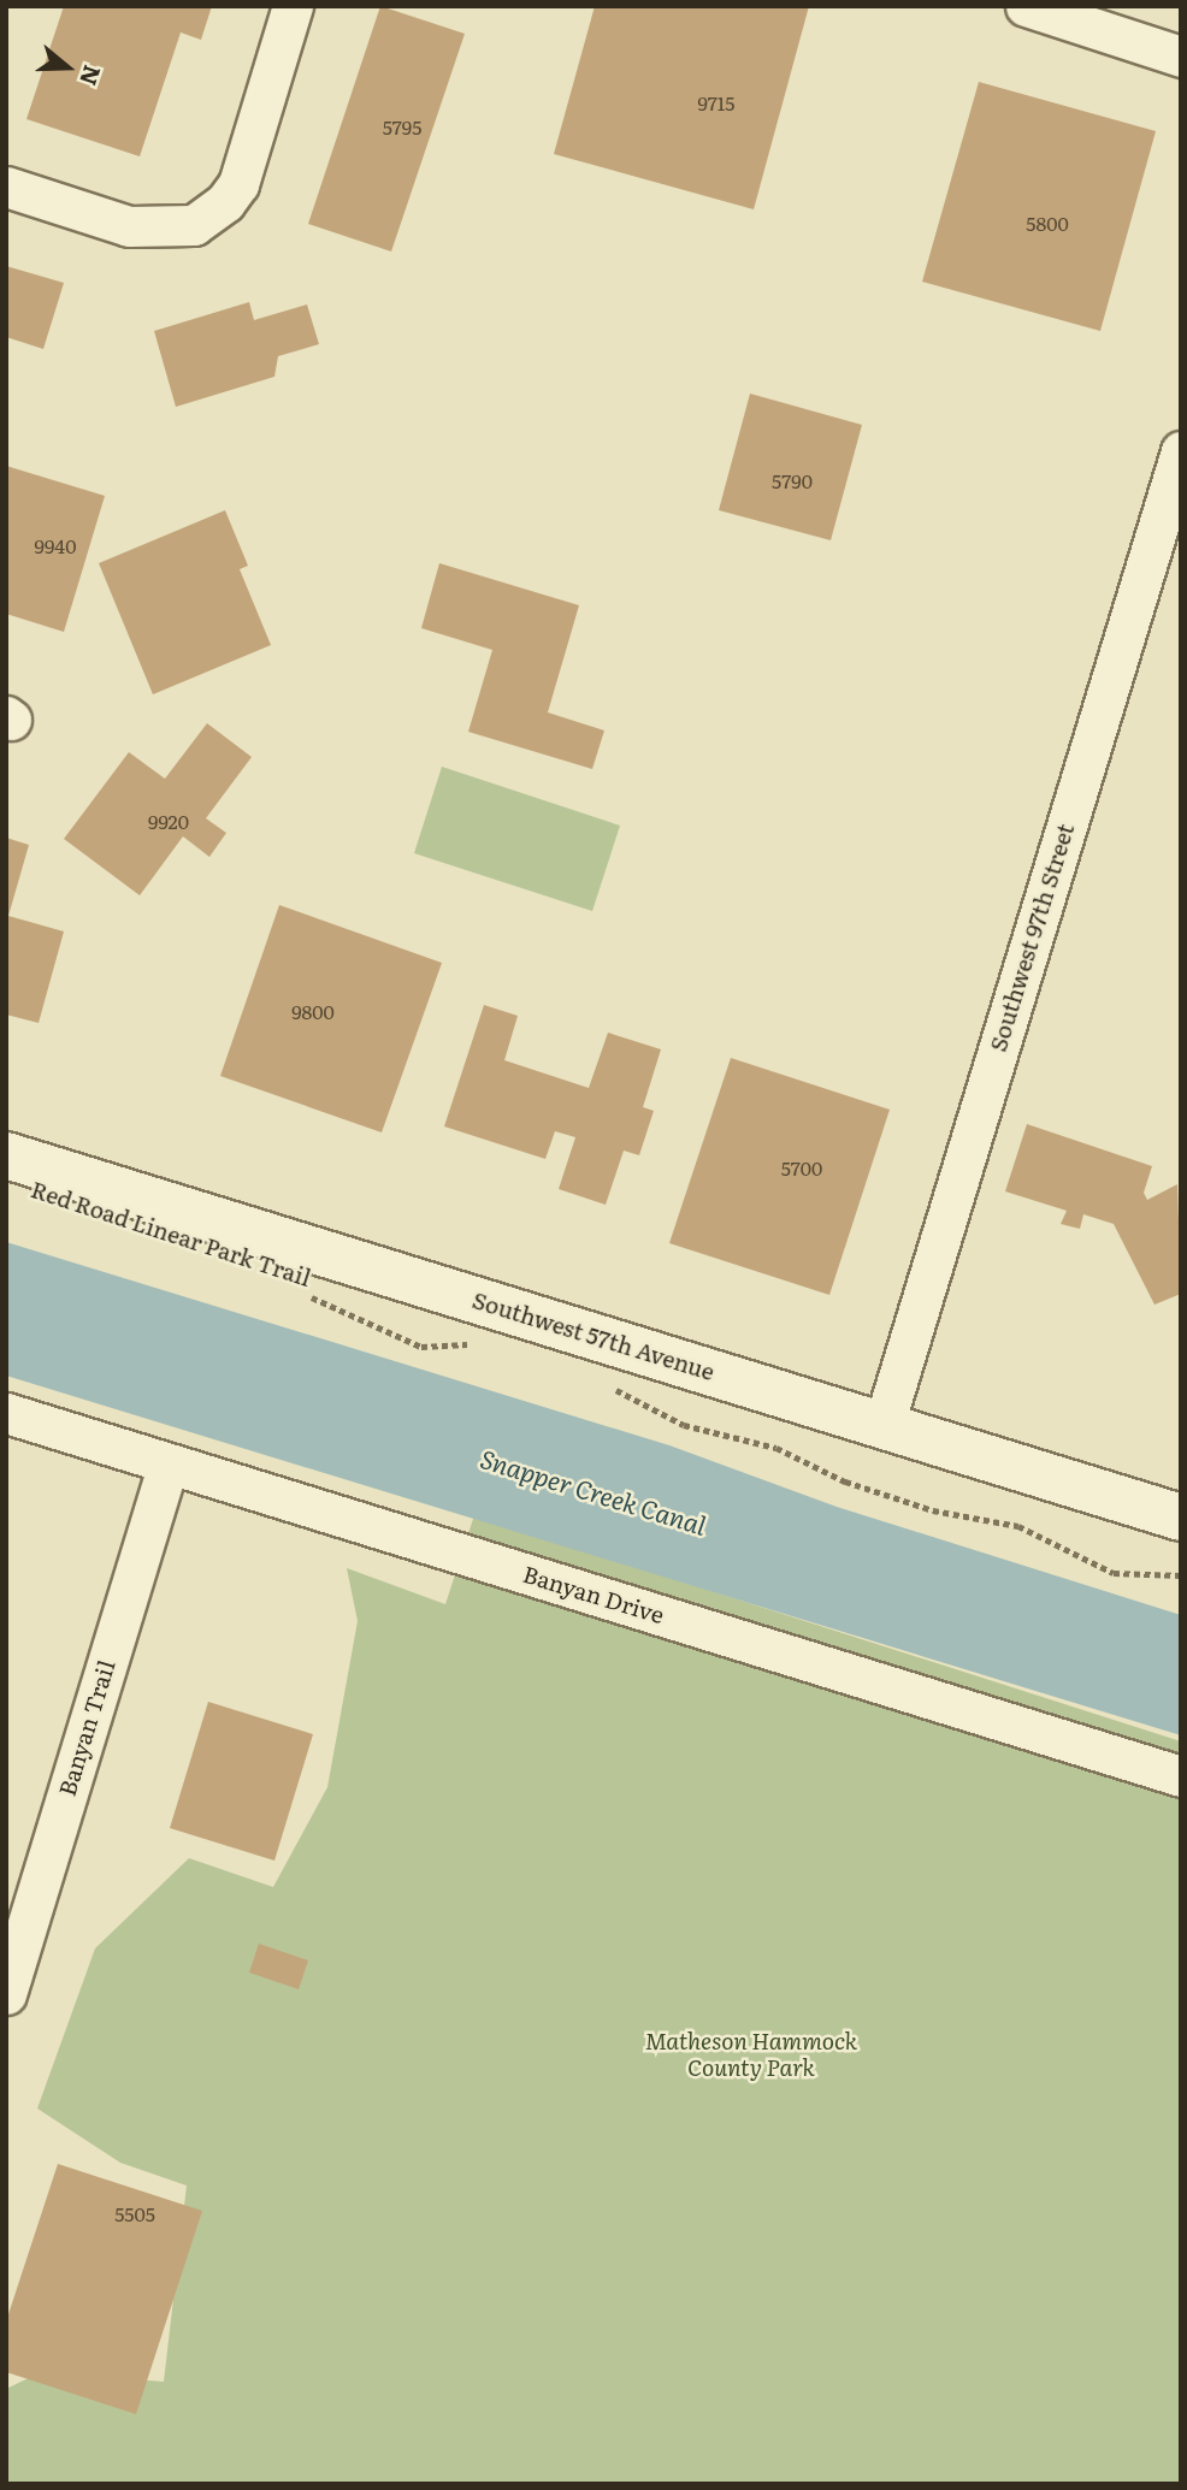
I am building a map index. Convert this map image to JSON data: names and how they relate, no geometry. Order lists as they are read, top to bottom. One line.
{"streets":{"main road":["Southwest 57th Avenue"],"street":["Southwest 97th Street","Banyan Drive","Banyan Trail"],"path":["Red Road Linear Park Trail"]},"crossings":[["Southwest 97th Street","Southwest 57th Avenue"],["Banyan Drive","Banyan Trail"]],"water":["Snapper Creek Canal"],"parks":["Matheson Hammock County Park"],"house_numbers":["9715","5795","5800","5790","9940","9920","9800","5700","5505"],"north":"right"}
